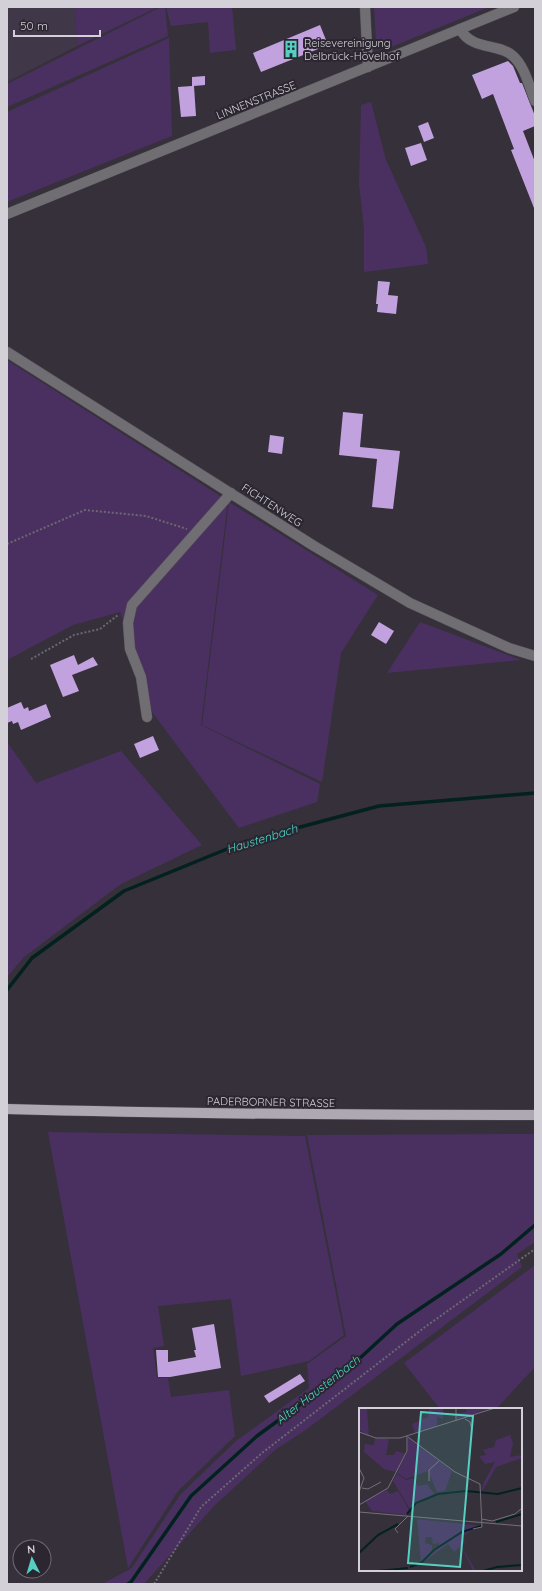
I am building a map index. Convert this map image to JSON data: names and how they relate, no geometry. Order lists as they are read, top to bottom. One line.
{"streets":{"main road":["PADERBORNER STRASSE"],"street":["LINNENSTRASSE","FICHTENWEG"]},"water":["Haustenbach","Alter Haustenbach"],"places":{"building":["Reisevereinigung Delbrück-Hövelhof"]},"scale_bar":"50 m","north":"top"}
